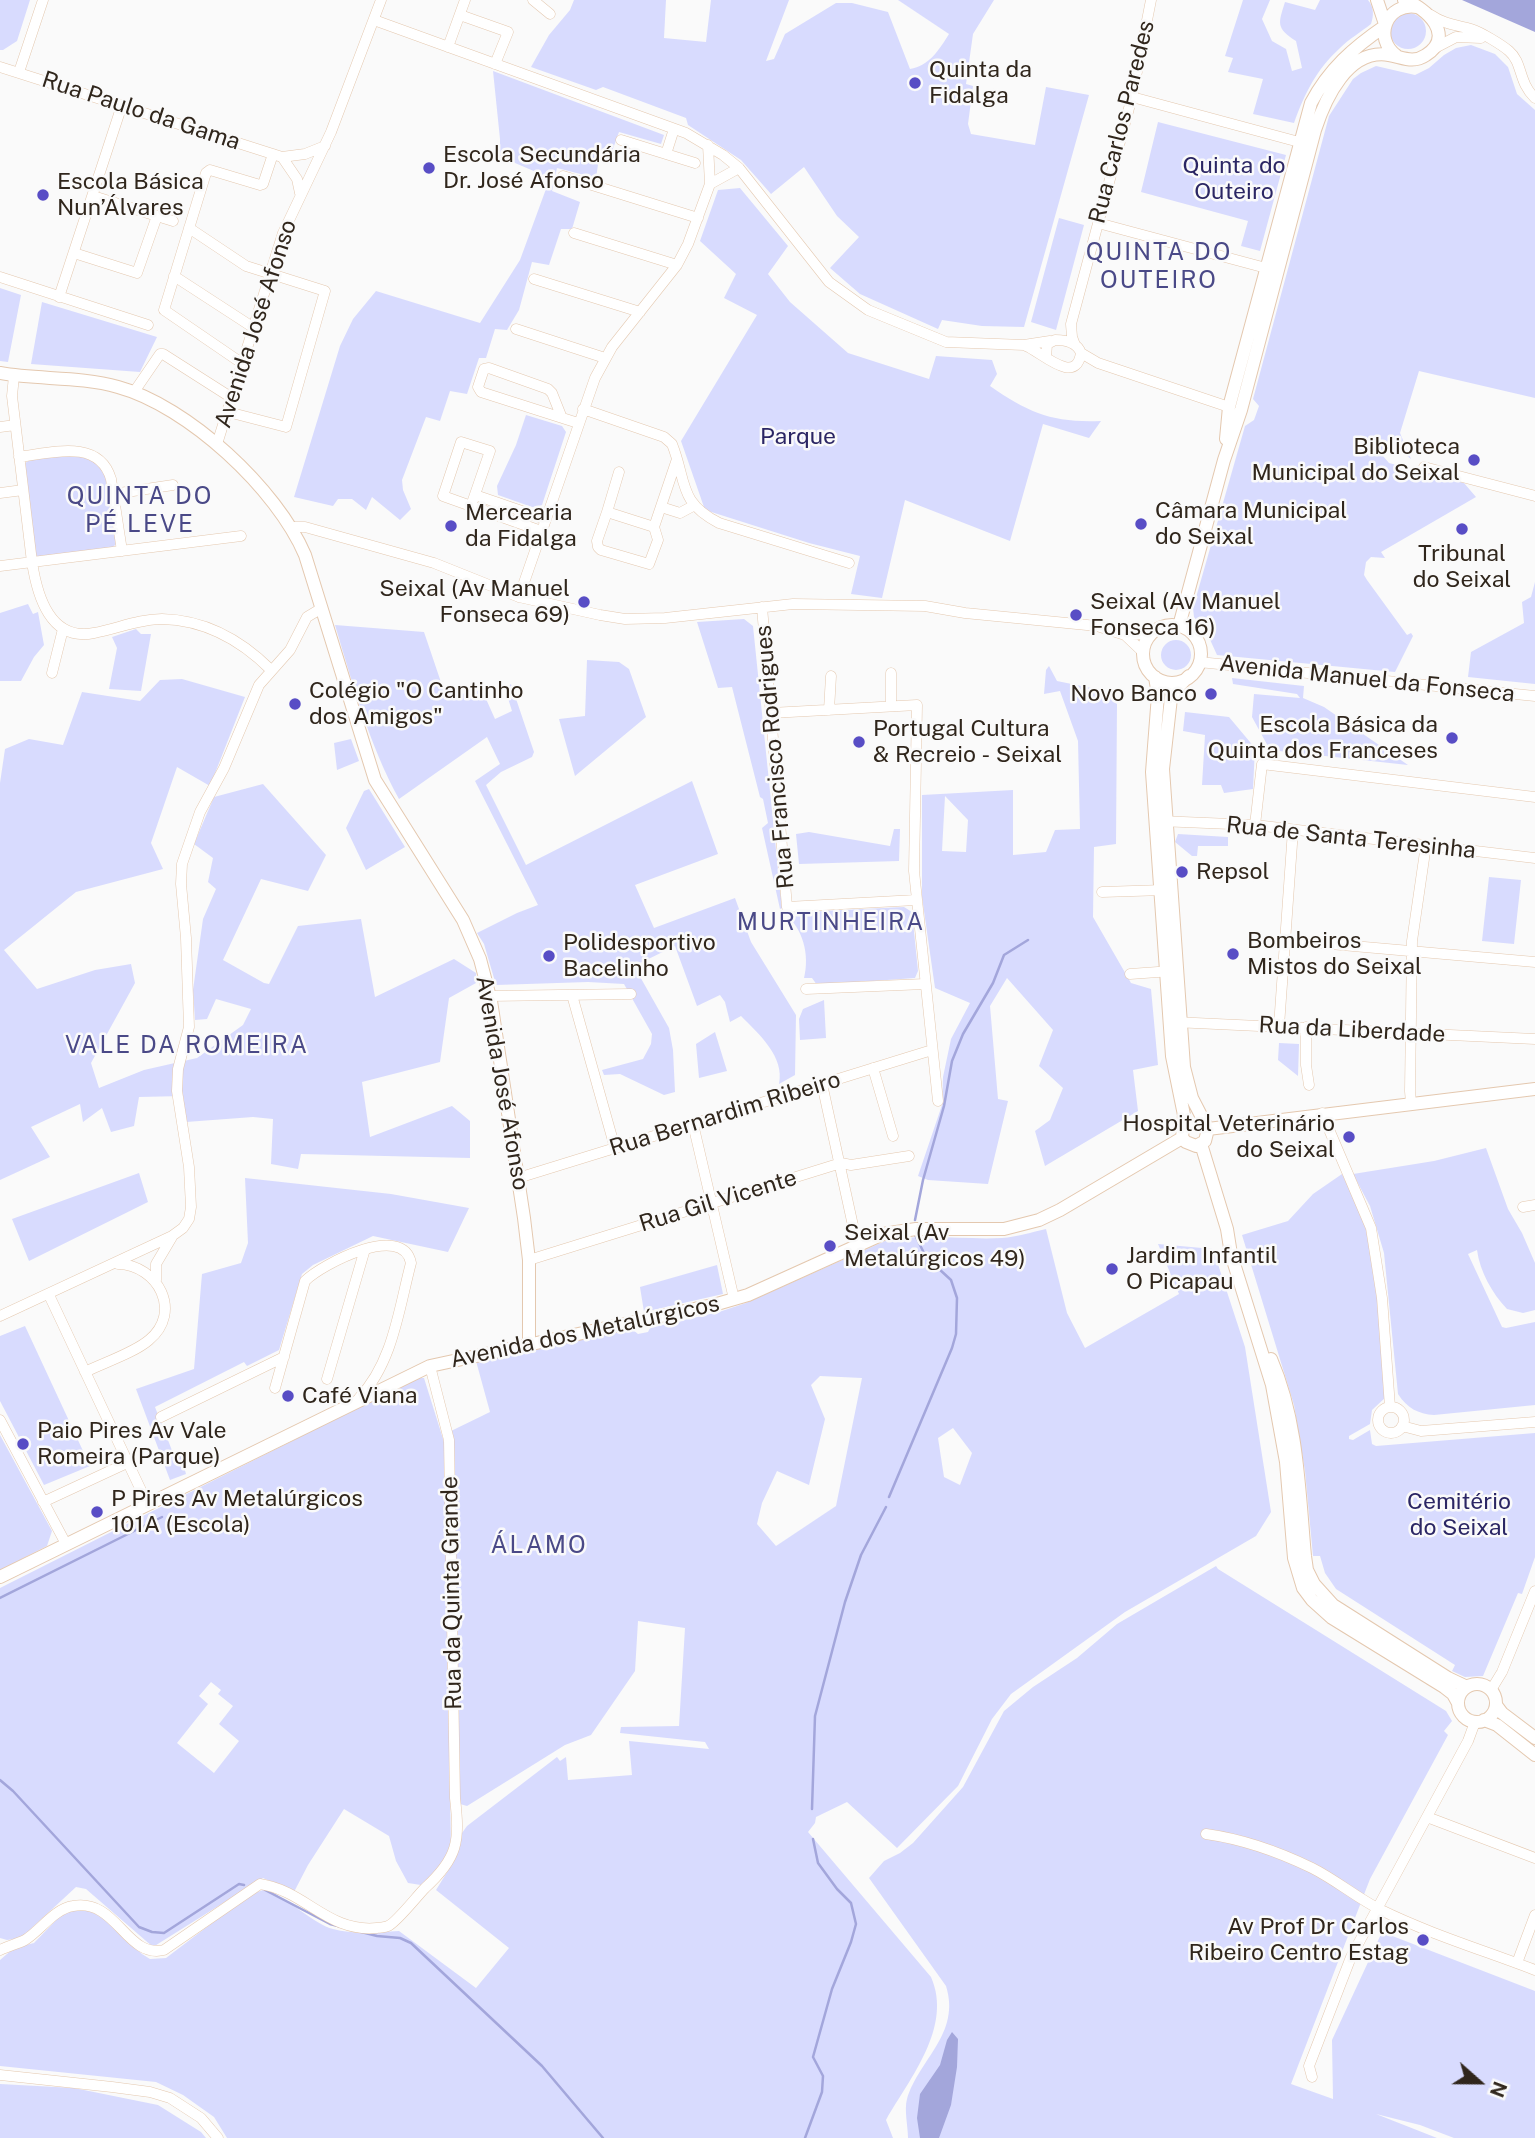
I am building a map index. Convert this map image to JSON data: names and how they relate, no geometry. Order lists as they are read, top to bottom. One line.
{"streets":{"main road":["Avenida José Afonso","Avenida dos Metalúrgicos"],"street":["Rua Paulo da Gama","Rua Carlos Paredes","Avenida Manuel da Fonseca","Rua Francisco Rodrigues","Rua de Santa Teresinha","Rua da Liberdade","Rua Bernardim Ribeiro","Rua Gil Vicente","Rua da Quinta Grande"]},"crossings":[["Avenida José Afonso","Rua Bernardim Ribeiro"],["Avenida José Afonso","Rua Gil Vicente"],["Avenida José Afonso","Avenida dos Metalúrgicos"],["Avenida dos Metalúrgicos","Rua da Quinta Grande"]],"districts":["QUINTA DO OUTEIRO","QUINTA DO PÉ LEVE","MURTINHEIRA","VALE DA ROMEIRA","ÁLAMO"],"parks":["Quinta do Outeiro","Parque","Cemitério do Seixal"],"places":["Quinta da Fidalga","Escola Secundária Dr. José Afonso","Escola Básica Nun’Álvares","Biblioteca Municipal do Seixal","Câmara Municipal do Seixal","Mercearia da Fidalga","Tribunal do Seixal","Seixal (Av Manuel Fonseca 69)","Seixal (Av Manuel Fonseca 16)","Novo Banco","Colégio \"O Cantinho dos Amigos\"","Escola Básica da Quinta dos Franceses","Portugal Cultura & Recreio - Seixal","Repsol","Bombeiros Mistos do Seixal","Polidesportivo Bacelinho","Hospital Veterinário do Seixal","Seixal (Av Metalúrgicos 49)","Jardim Infantil O Picapau","Café Viana","Paio Pires Av Vale Romeira (Parque)","P Pires Av Metalúrgicos 101A (Escola)","Av Prof Dr Carlos Ribeiro Centro Estag"],"north":"right"}
